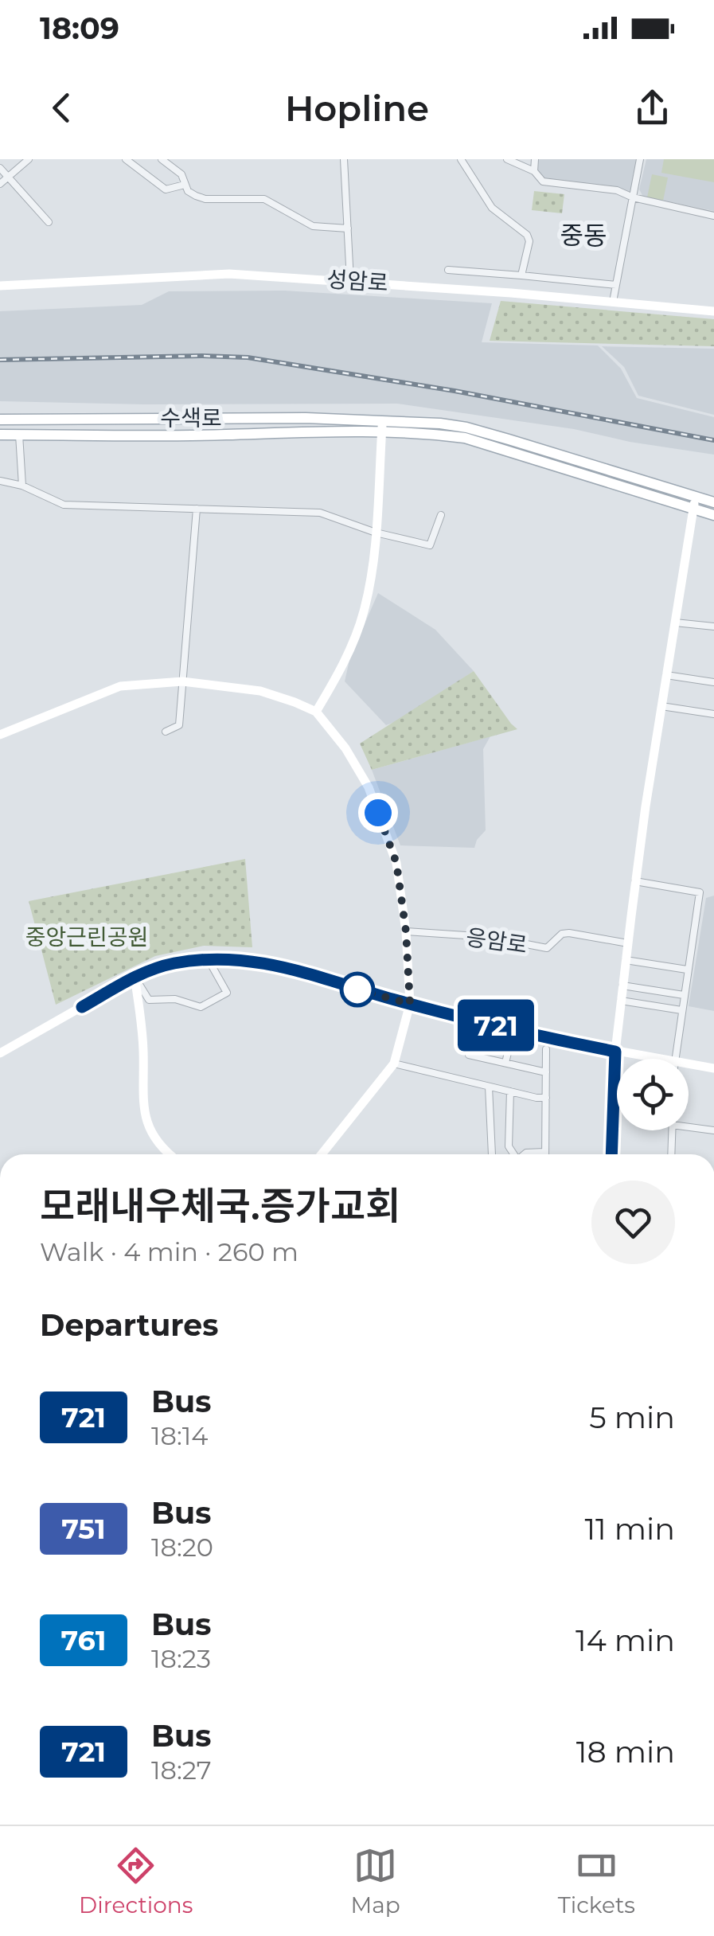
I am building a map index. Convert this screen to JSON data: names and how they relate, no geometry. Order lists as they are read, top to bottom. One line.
{"streets":{"main road":["성암로","수색로"],"street":["응암로"]},"districts":["중동"],"parks":["중앙근린공원"],"lines":["bus line 721"],"page":{"status":"18:09","header":"Hopline","on_map":"721","heading":[["모래내우체국.증가교회","Walk · 4 min · 260 m"],"Departures"],"list":[{"mark":"721","name":"Bus","note":"18:14","value":"5 min"},{"mark":"751","name":"Bus","note":"18:20","value":"11 min"},{"mark":"761","name":"Bus","note":"18:23","value":"14 min"},{"mark":"721","name":"Bus","note":"18:27","value":"18 min"}],"tabs":["Directions","Map","Tickets"]}}
